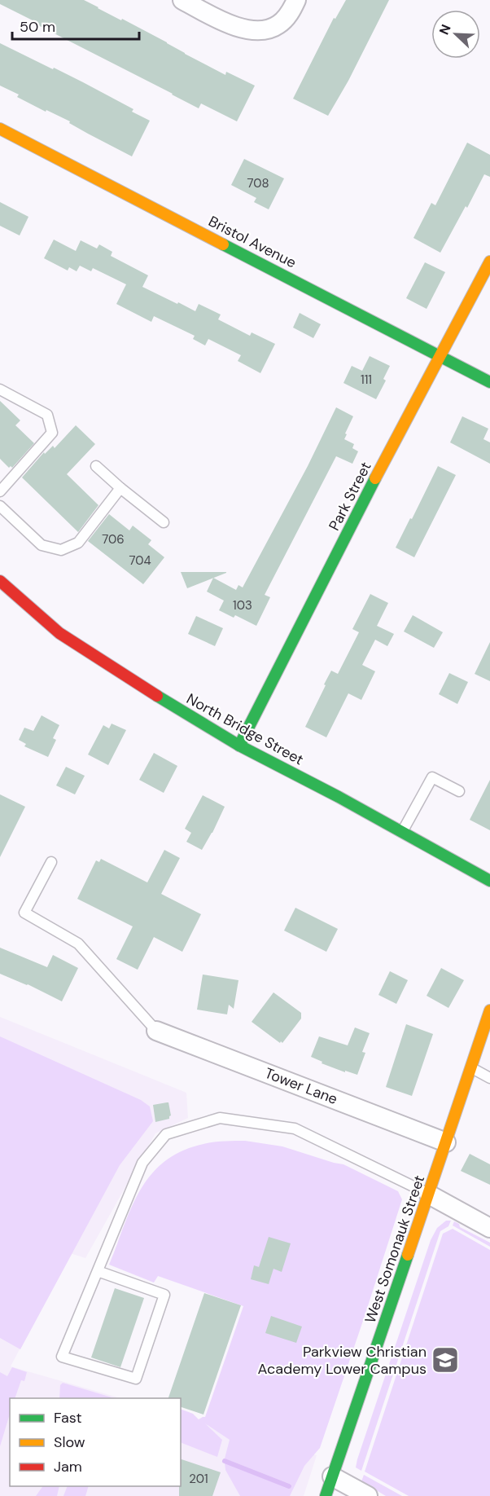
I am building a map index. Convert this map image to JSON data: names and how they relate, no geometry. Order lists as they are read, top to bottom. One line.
{"streets":{"main road":["Bristol Avenue","Park Street","North Bridge Street","West Somonauk Street"],"street":["Tower Lane"]},"crossings":[["Bristol Avenue","Park Street"],["Park Street","North Bridge Street"],["Tower Lane","West Somonauk Street"]],"places":{"school or university":["Parkview Christian Academy Lower Campus"]},"house_numbers":["708","111","706","704","103","201"],"legend":["Fast","Slow","Jam"],"scale_bar":"50 m","north":"top left"}
